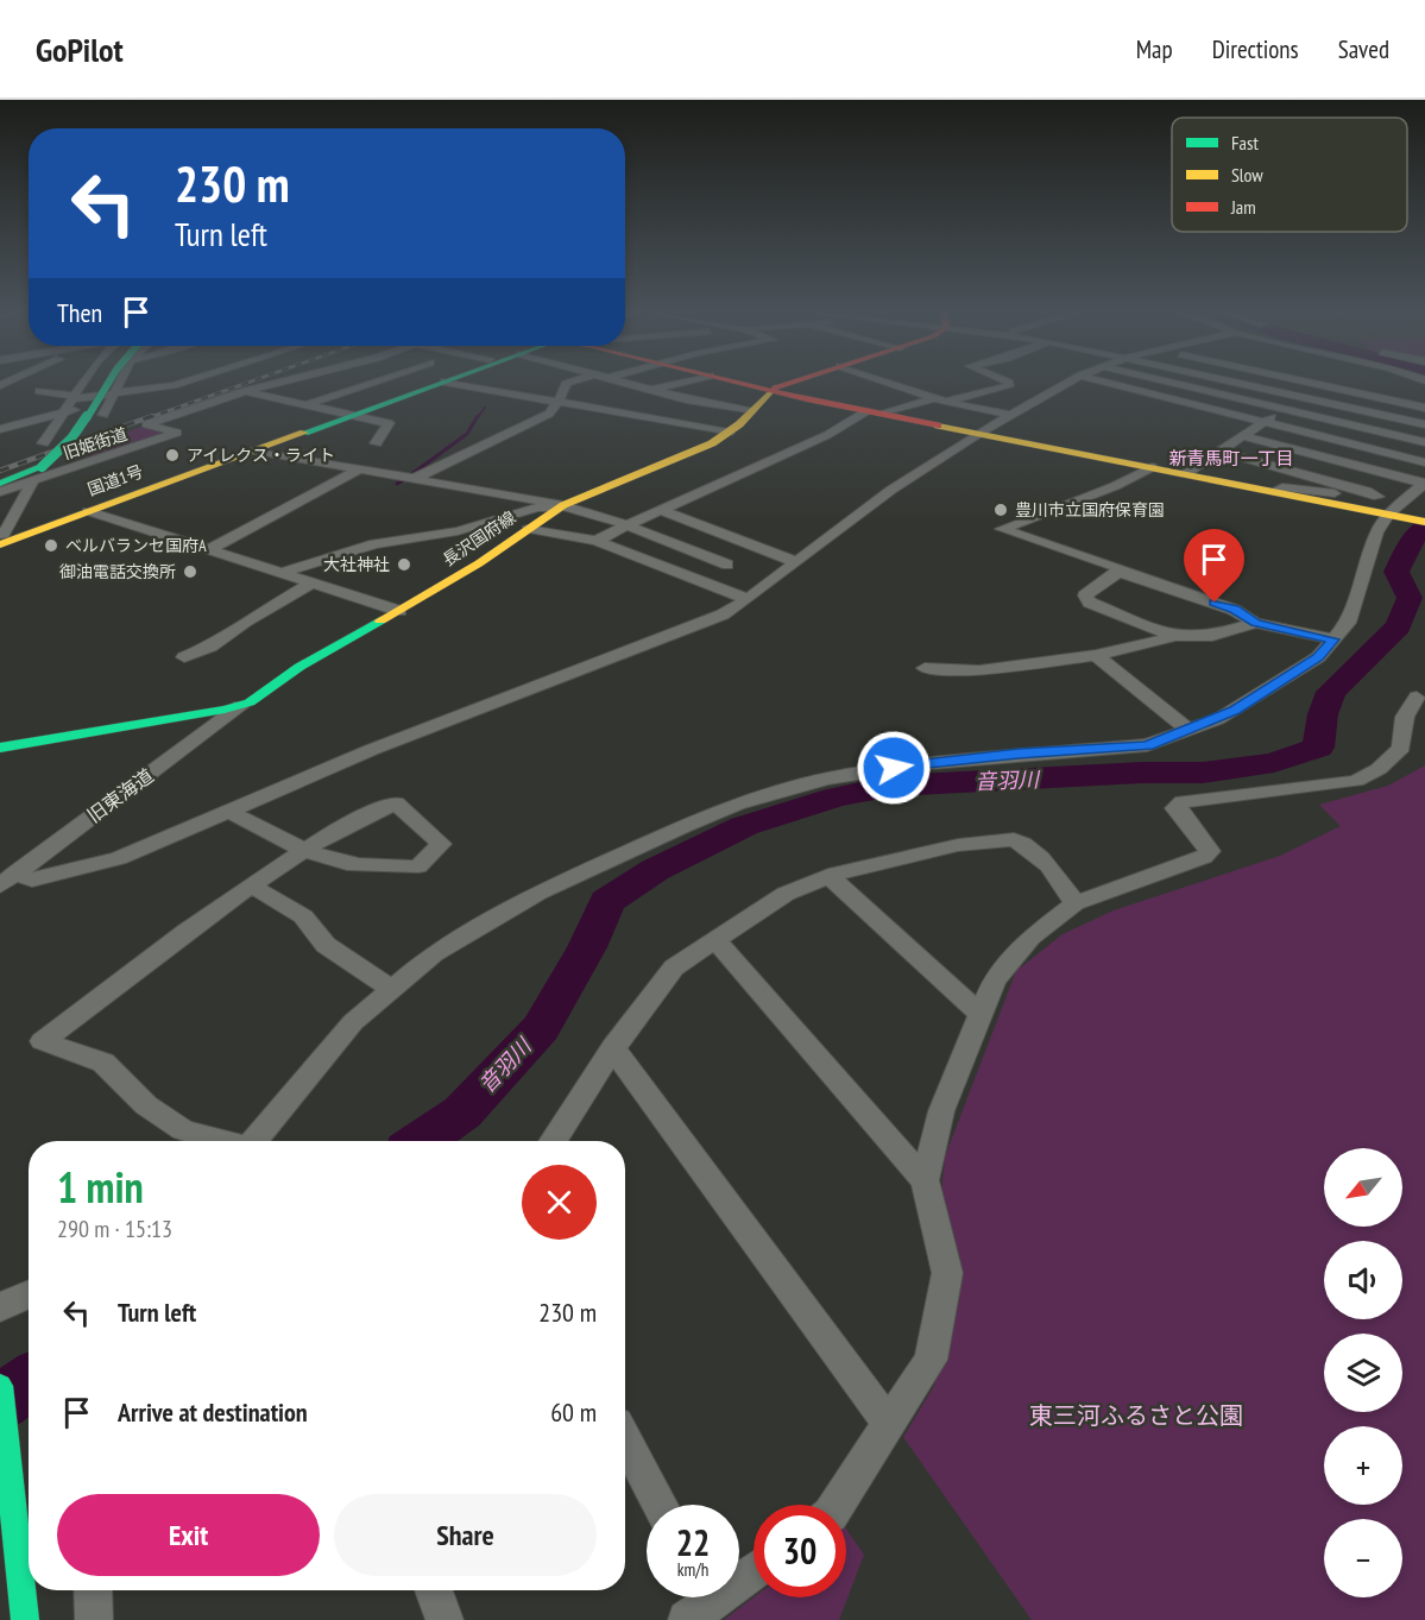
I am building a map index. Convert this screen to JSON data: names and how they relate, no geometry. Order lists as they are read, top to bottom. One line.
{"streets":{"main road":["国道1号","長沢国府線"],"street":["旧姫街道","旧東海道"]},"crossings":[["長沢国府線","旧東海道"]],"districts":["新青馬町一丁目"],"water":["音羽川"],"parks":["東三河ふるさと公園"],"places":["アイレクス・ライト","豊川市立国府保育園","ベルバランセ国府A","大社神社","御油電話交換所"],"legend":["Fast","Slow","Jam"],"north":"bottom left","page":{"header":"GoPilot","nav":["Map","Directions","Saved"],"turn":["230 m","Turn left"],"then":"Then","heading":["1 min","290 m · 15:13"],"map_buttons":["+","−"],"list":[{"name":"Turn left","value":"230 m"},{"name":"Arrive at destination","value":"60 m"}],"buttons":["Exit","Share"],"speed":"22 km/h","limit":"30"}}
